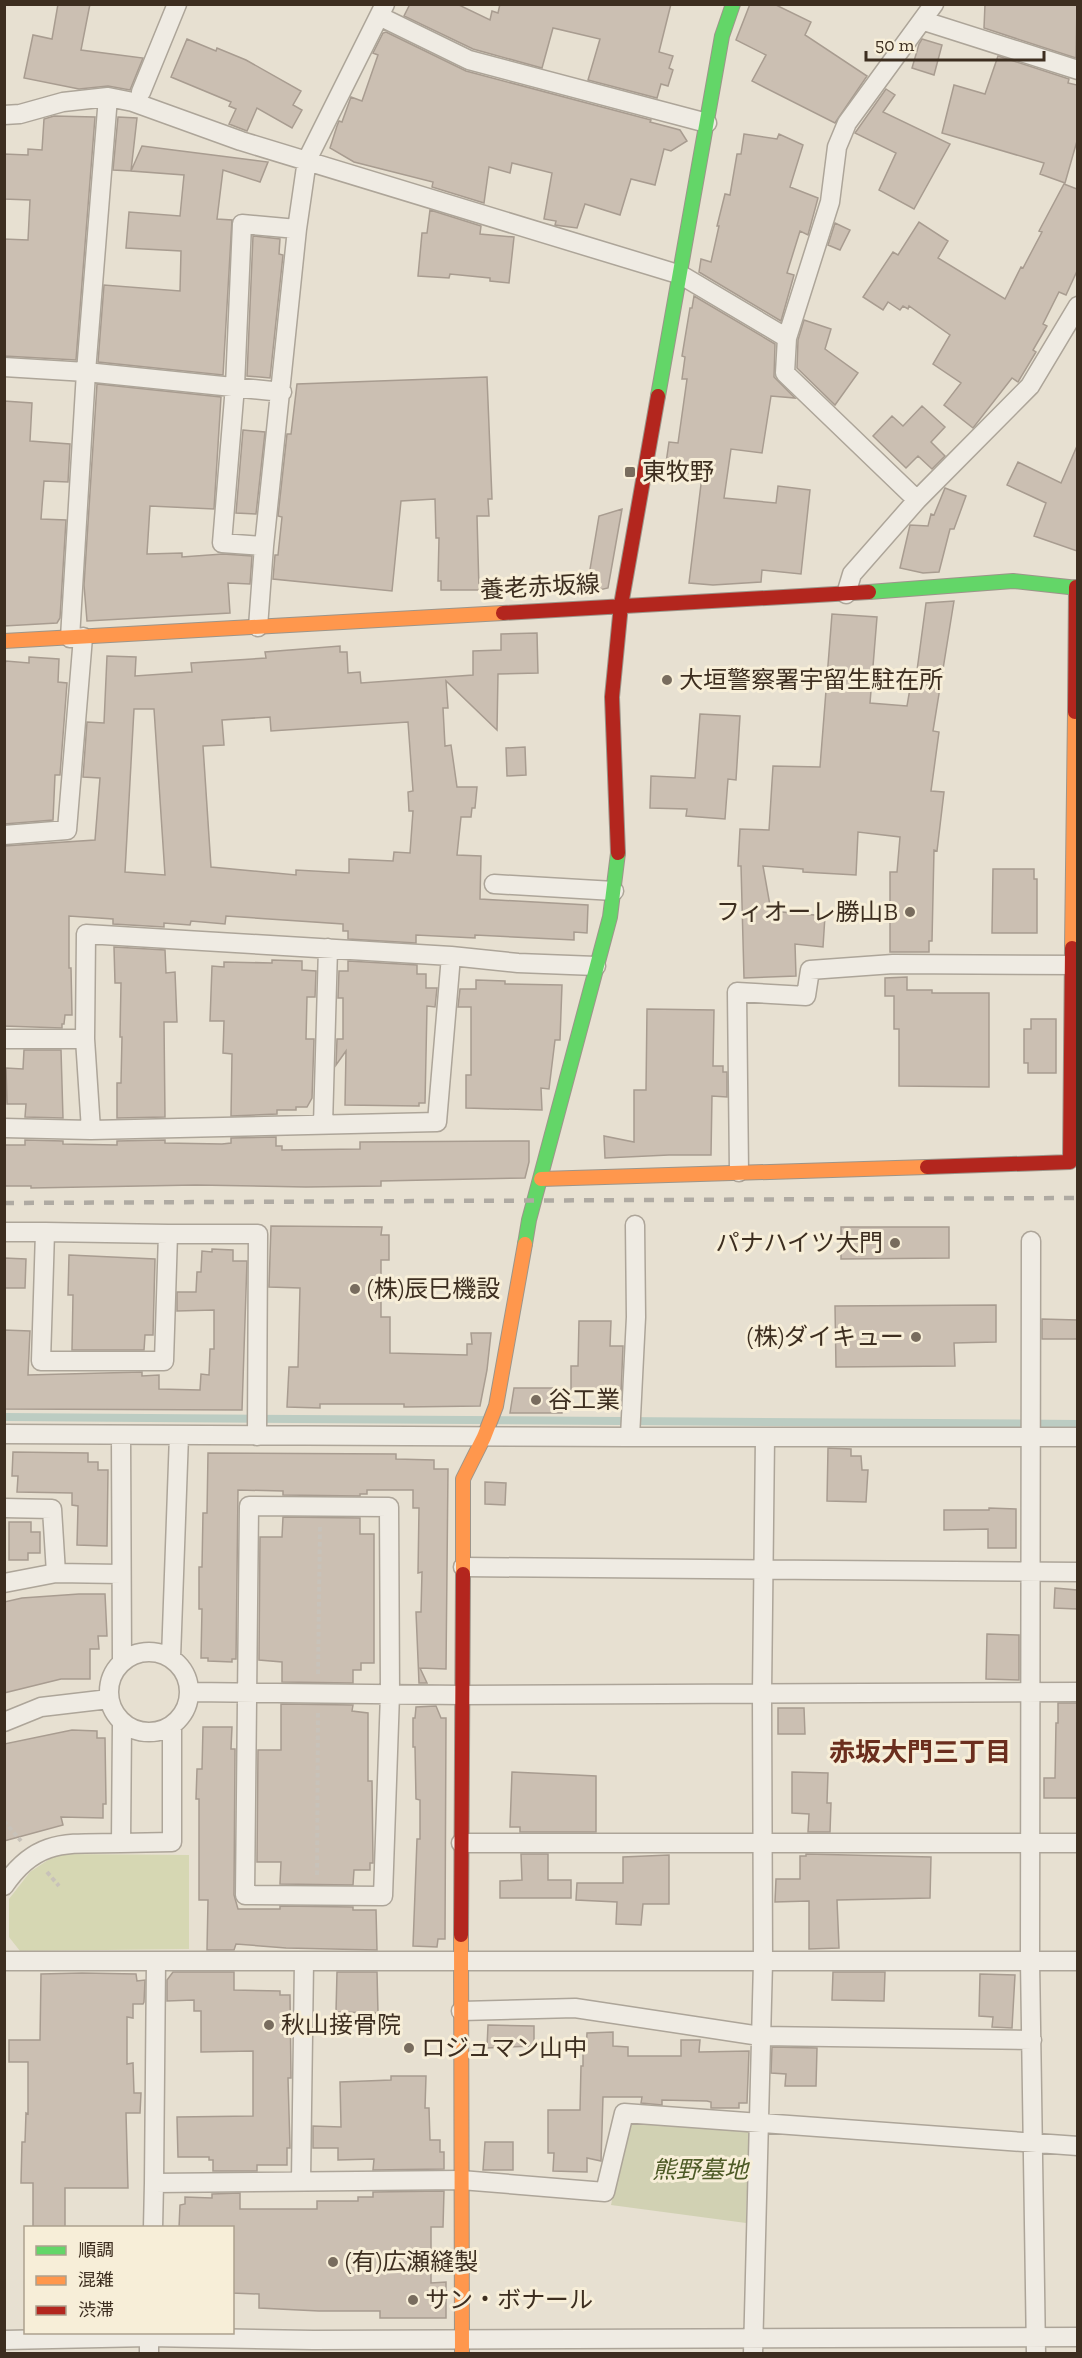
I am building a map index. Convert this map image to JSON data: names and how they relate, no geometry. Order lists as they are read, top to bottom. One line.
{"streets":{"street":["養老赤坂線"]},"districts":["赤坂大門三丁目"],"parks":["熊野墓地"],"places":{"transit":["東牧野"],"other":["大垣警察署宇留生駐在所","フィオーレ勝山B","パナハイツ大門","(株)辰巳機設","(株)ダイキュー","谷工業","秋山接骨院","ロジュマン山中","(有)広瀬縫製","サン・ボナール"]},"legend":["順調","混雑","渋滞"],"scale_bar":"50 m"}
